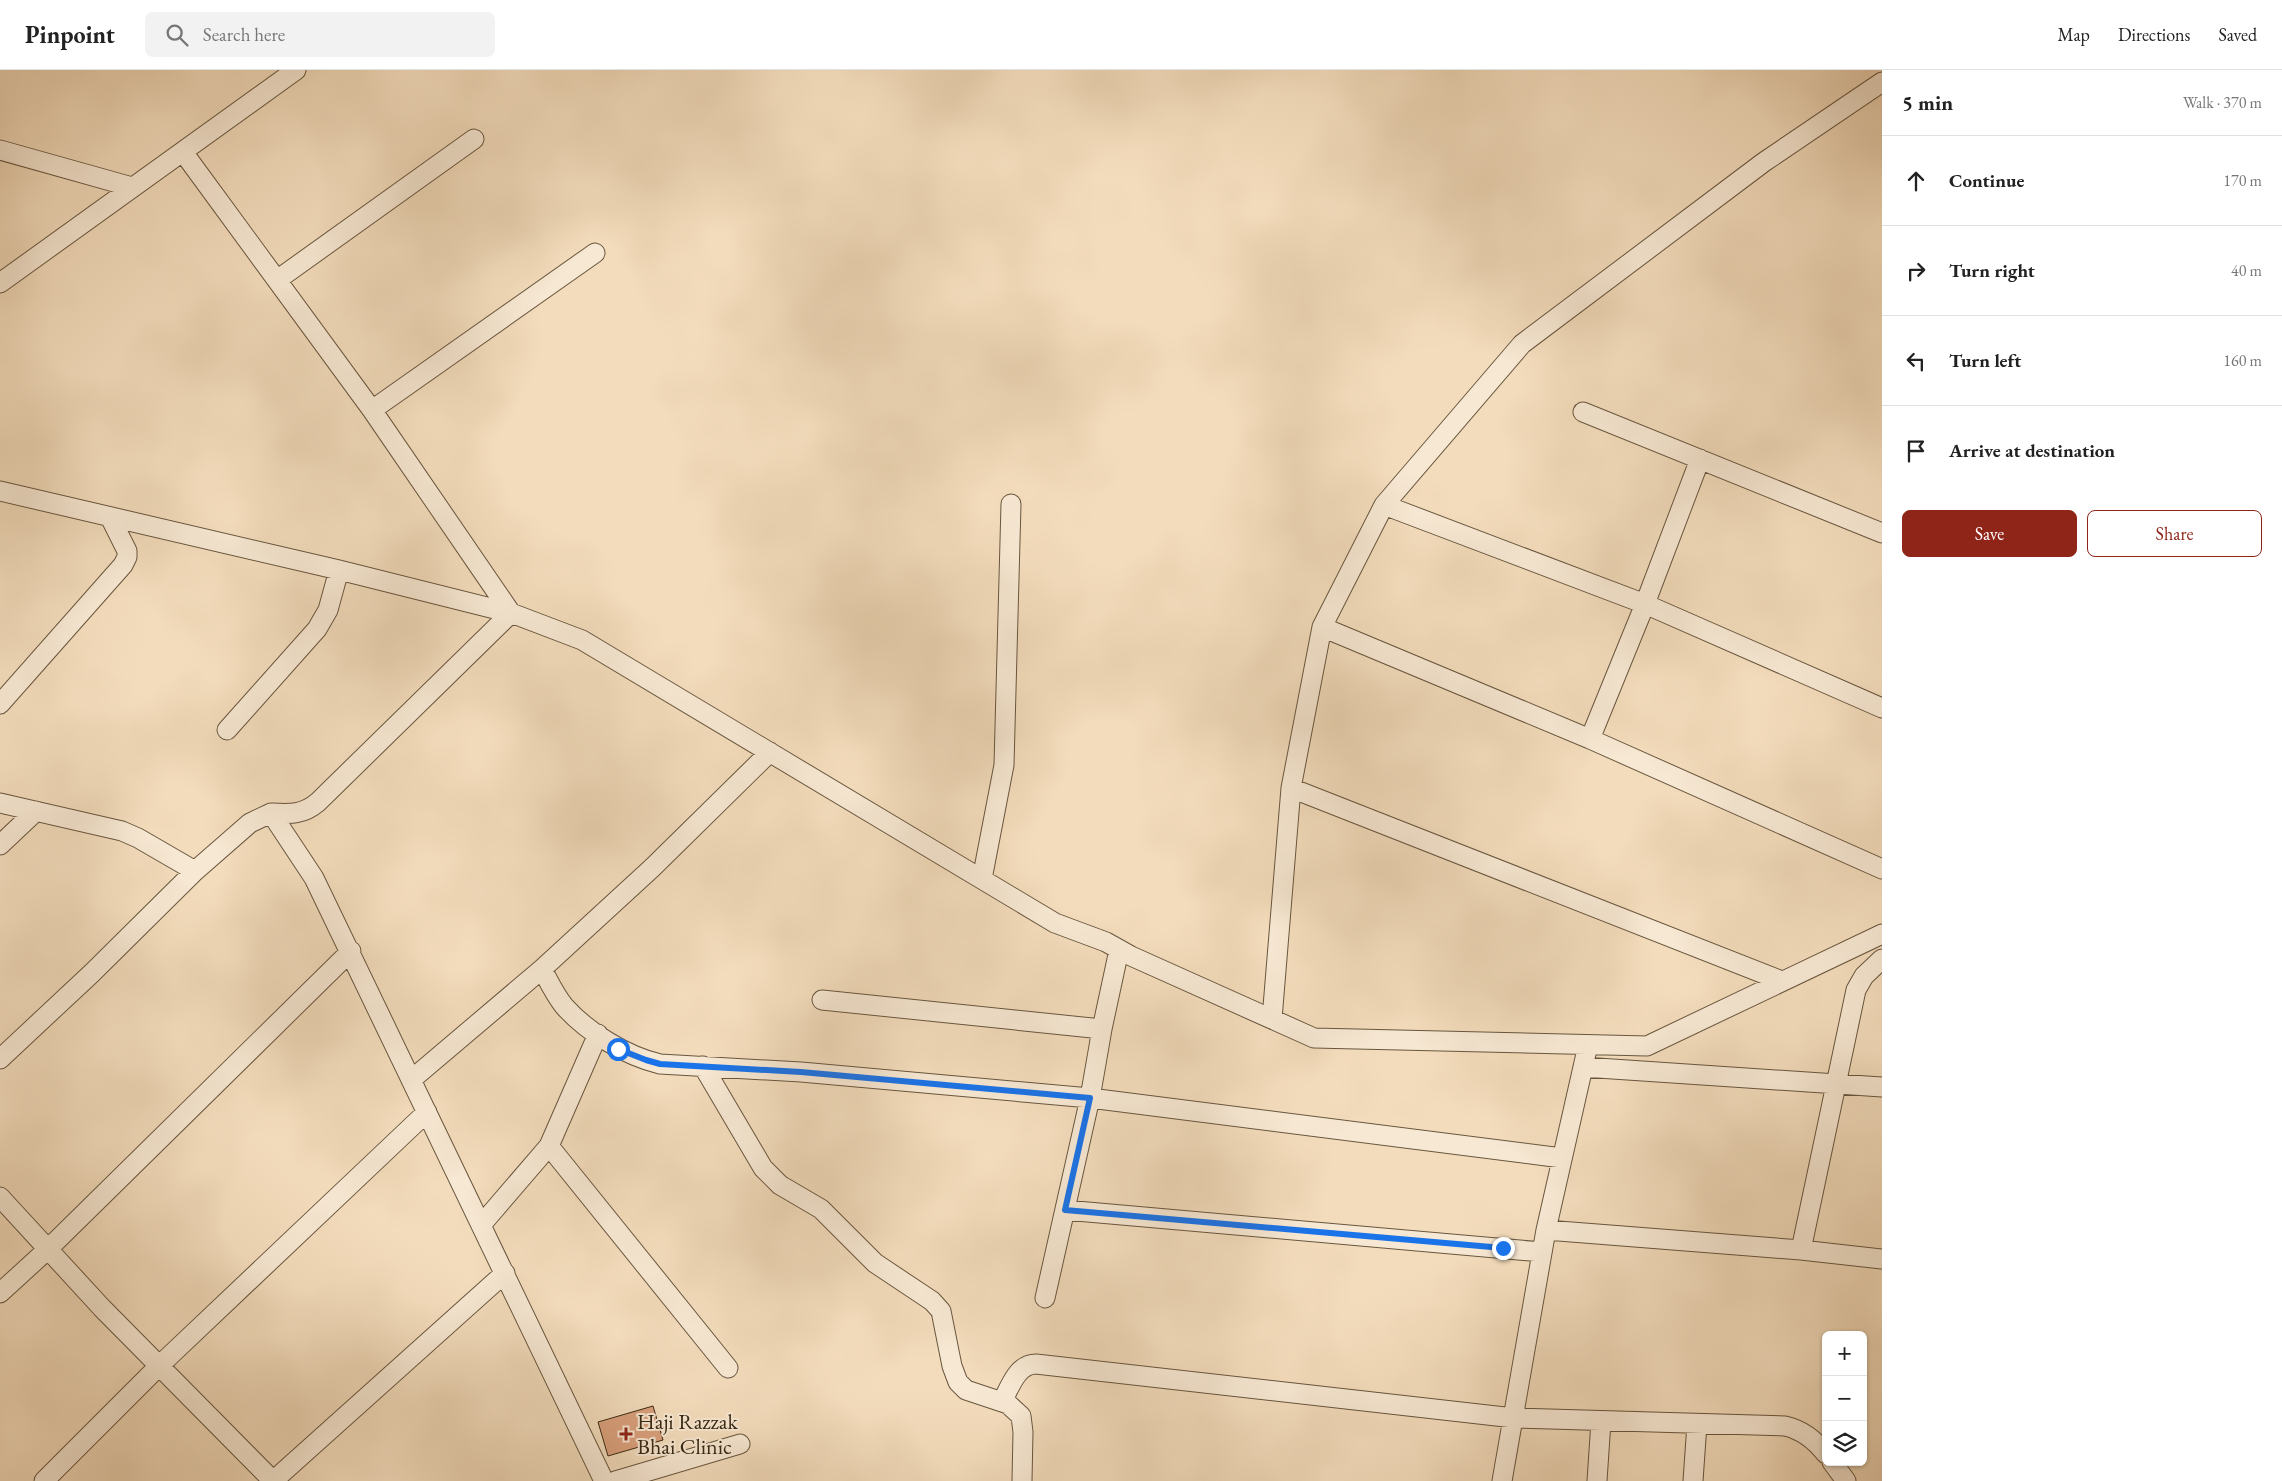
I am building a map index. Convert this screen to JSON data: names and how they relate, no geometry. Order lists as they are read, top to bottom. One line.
{"places":{"health":["Haji Razzak Bhai Clinic"]},"page":{"header":"Pinpoint","search":"Search here","nav":["Map","Directions","Saved"],"heading":["5 min","Walk · 370 m"],"list":[["Continue","170 m"],["Turn right","40 m"],["Turn left","160 m"],"Arrive at destination"],"buttons":["Save","Share"],"map_buttons":["+","−"]}}
